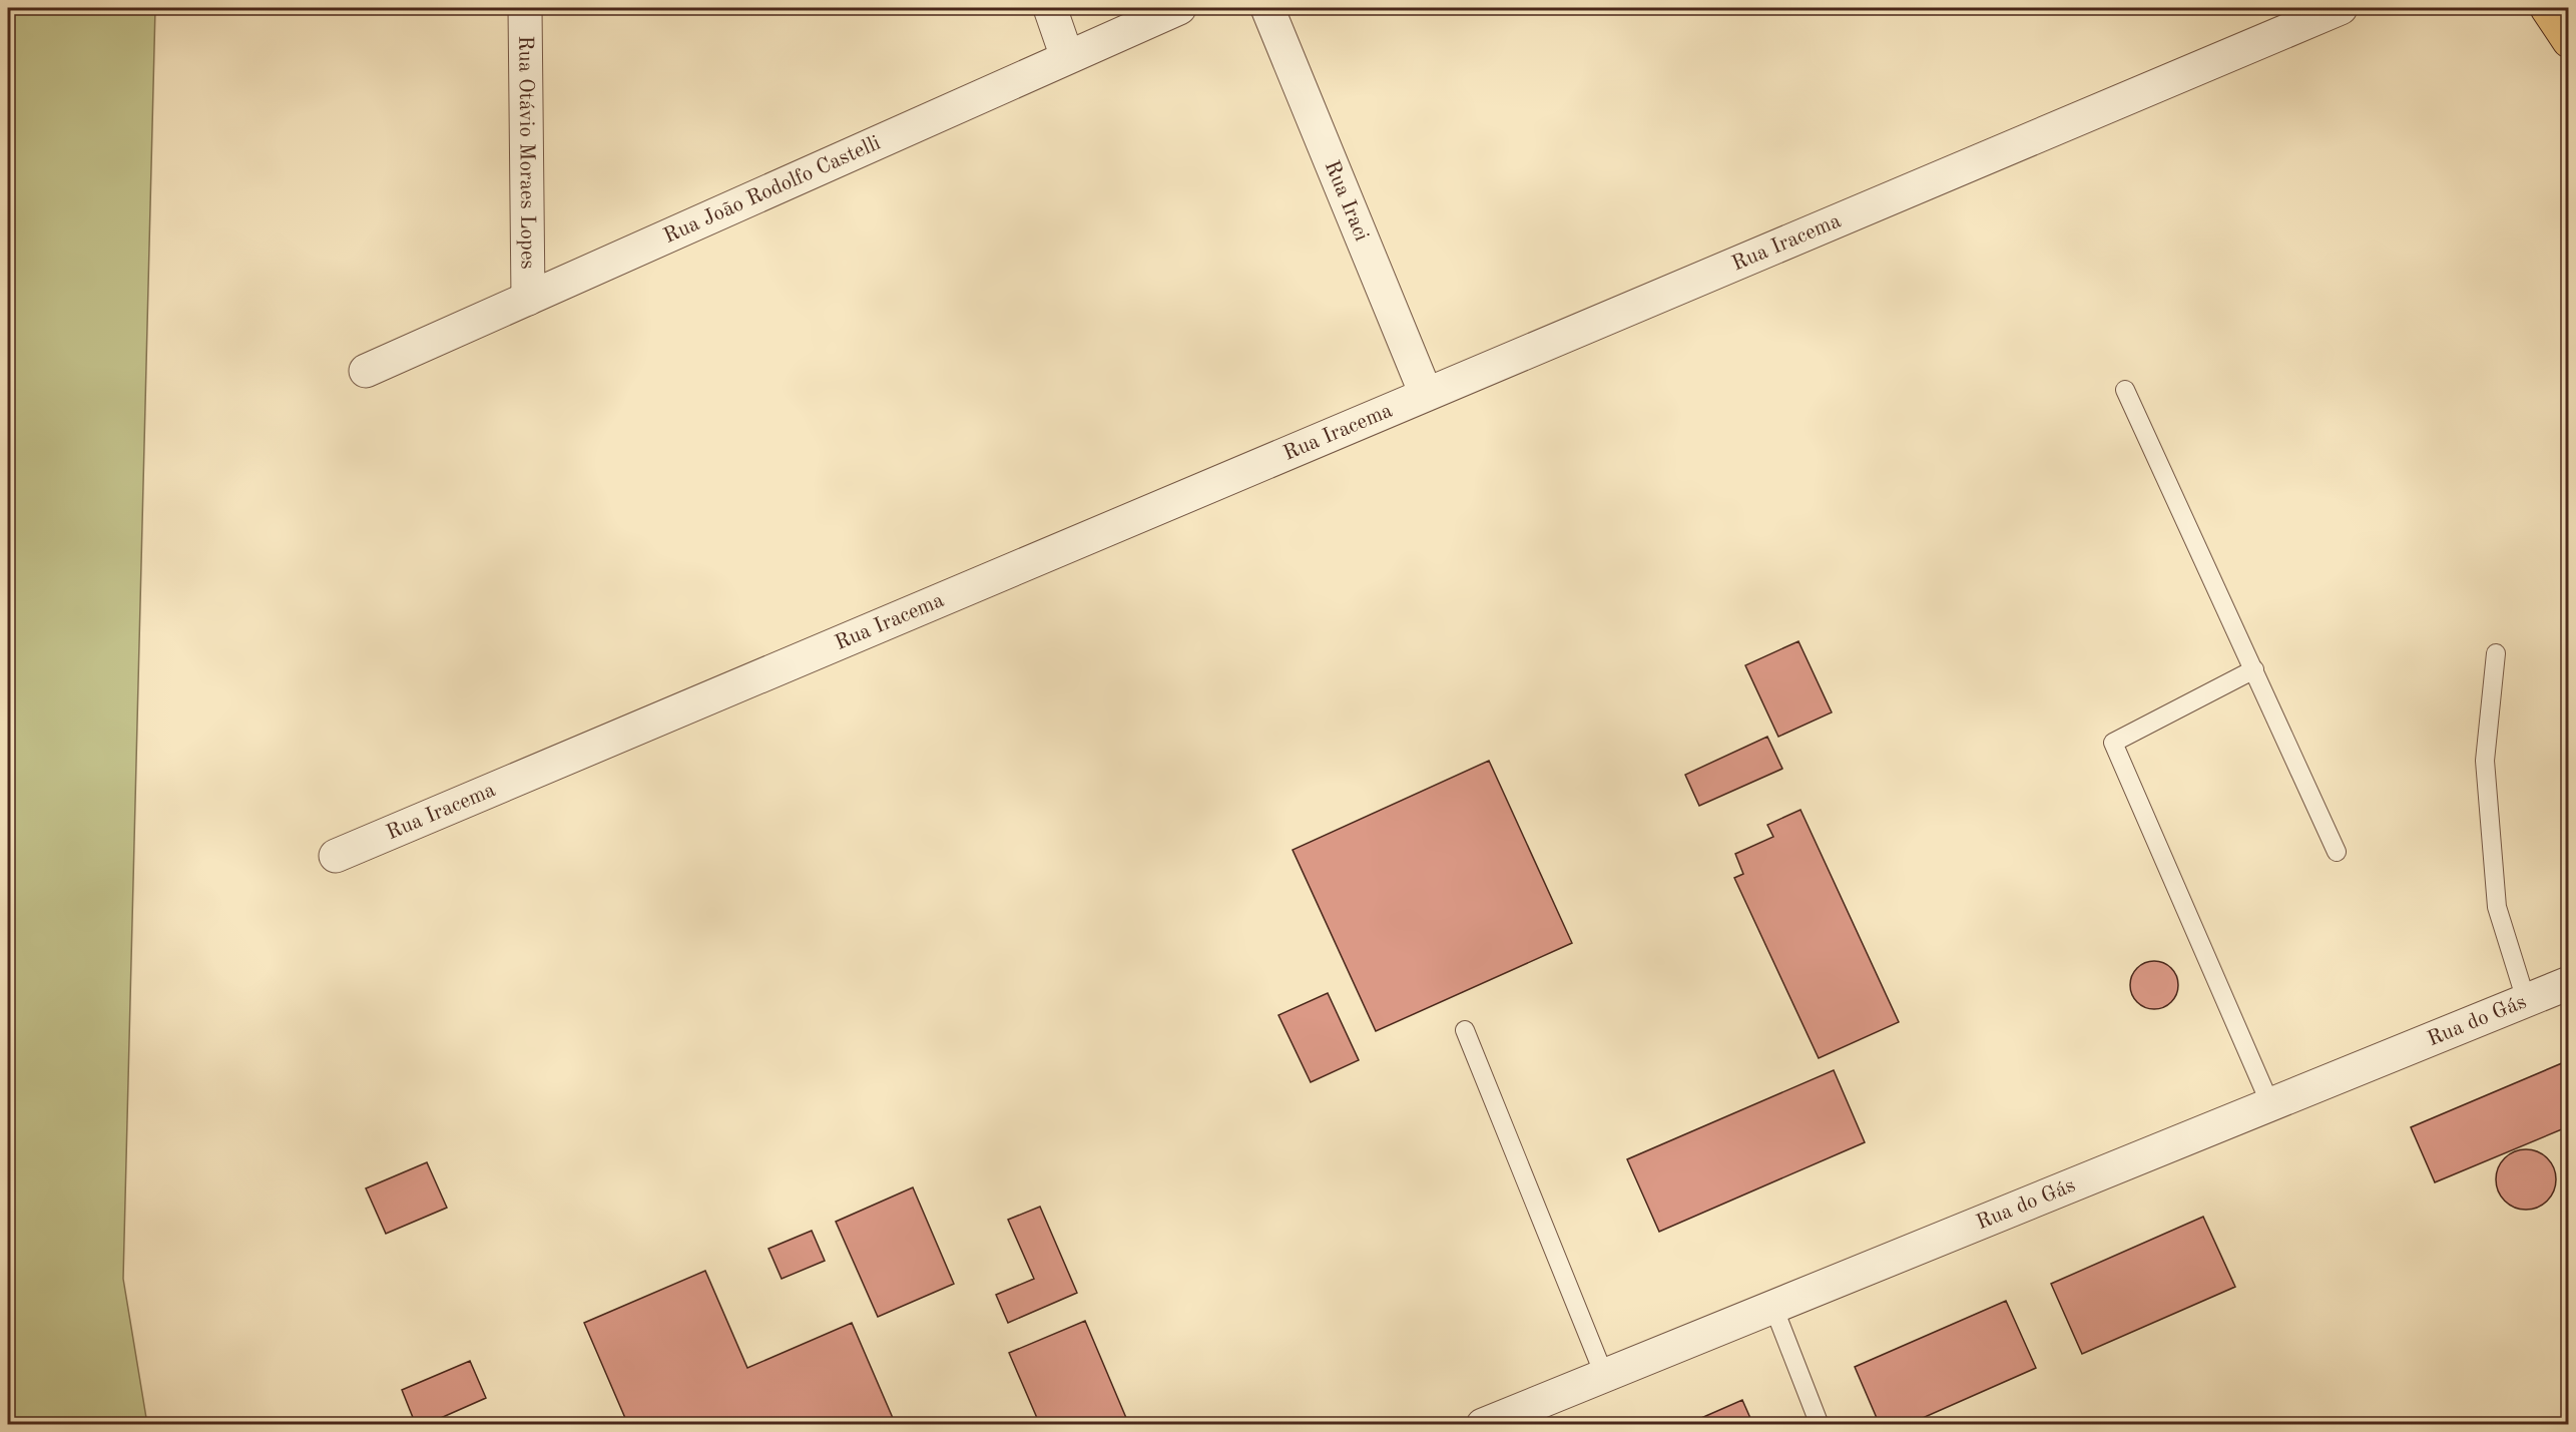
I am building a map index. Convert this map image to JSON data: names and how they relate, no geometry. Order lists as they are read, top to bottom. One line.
{"streets":{"street":["Rua Otávio Moraes Lopes","Rua João Rodolfo Castelli","Rua Iraci","Rua Iracema","Rua do Gás"]},"crossings":[["Rua Otávio Moraes Lopes","Rua João Rodolfo Castelli"],["Rua Iraci","Rua Iracema"]]}
